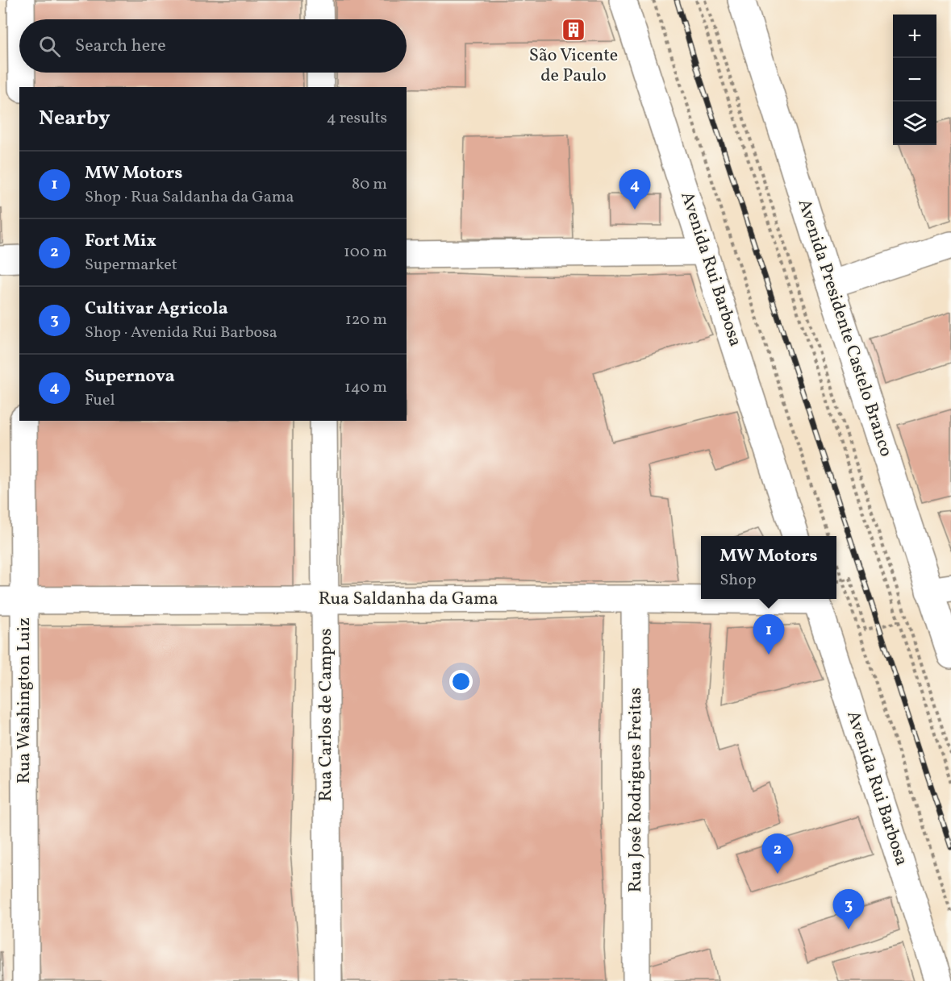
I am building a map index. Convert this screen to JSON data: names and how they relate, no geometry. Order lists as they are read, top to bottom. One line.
{"streets":{"street":["Avenida Rui Barbosa","Avenida Presidente Castelo Branco","Rua Saldanha da Gama","Rua Washington Luiz","Rua Carlos de Campos","Rua José Rodrigues Freitas"]},"crossings":[["Rua Saldanha da Gama","Rua Washington Luiz"],["Rua Saldanha da Gama","Rua Carlos de Campos"],["Rua Saldanha da Gama","Rua José Rodrigues Freitas"]],"places":{"building":["São Vicente de Paulo"]},"page":{"map_buttons":["+","−"],"search":"Search here","heading":["Nearby","4 results"],"list":[{"mark":"1","name":"MW Motors","note":"Shop · Rua Saldanha da Gama","value":"80 m"},{"mark":"2","name":"Fort Mix","note":"Supermarket","value":"100 m"},{"mark":"3","name":"Cultivar Agricola","note":"Shop · Avenida Rui Barbosa","value":"120 m"},{"mark":"4","name":"Supernova","note":"Fuel","value":"140 m"}],"pins":["4","1","2","3"],"popup":["MW Motors","Shop"]}}
